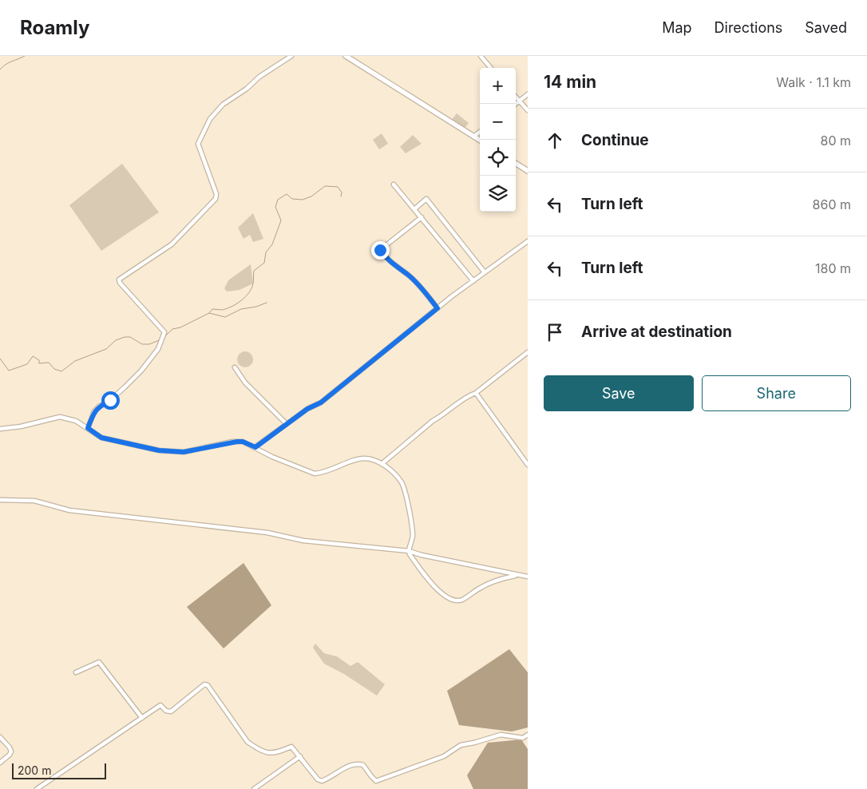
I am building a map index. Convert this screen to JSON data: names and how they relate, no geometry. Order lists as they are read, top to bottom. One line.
{"scale_bar":"200 m","page":{"header":"Roamly","nav":["Map","Directions","Saved"],"heading":["14 min","Walk · 1.1 km"],"map_buttons":["+","−"],"list":[["Continue","80 m"],["Turn left","860 m"],["Turn left","180 m"],"Arrive at destination"],"buttons":["Save","Share"],"scale":"200 m"}}
